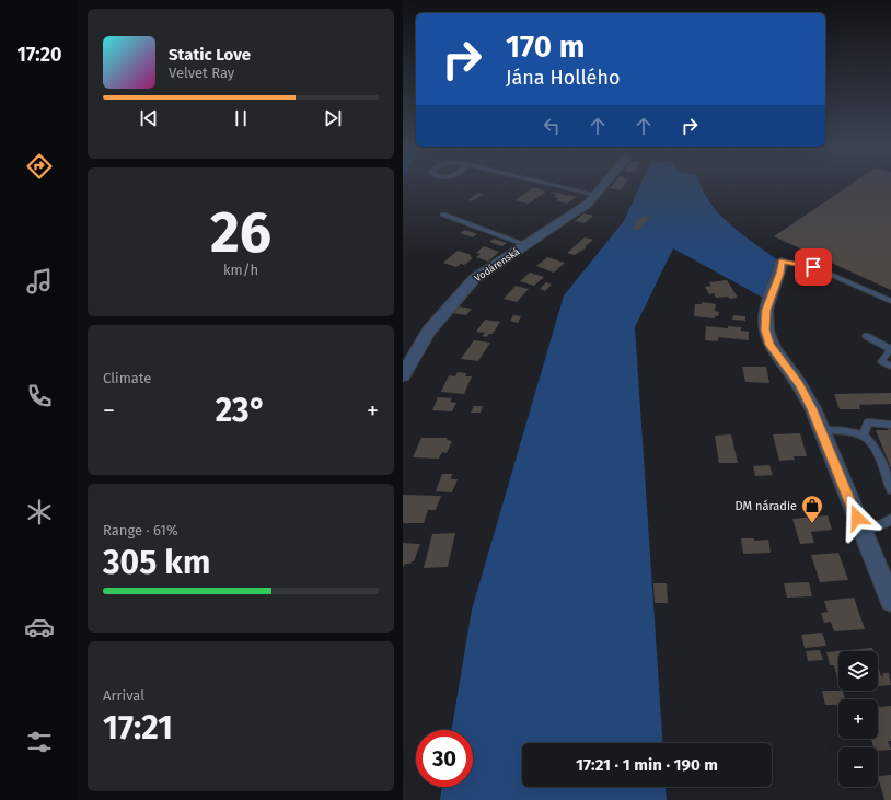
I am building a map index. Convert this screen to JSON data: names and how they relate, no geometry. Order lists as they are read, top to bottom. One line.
{"streets":{"street":["Vodárenská"]},"places":{"shop":["DM náradie"]},"page":{"tabs":"17:20","turn":["170 m","Jána Hollého"],"song":["Static Love","Velvet Ray"],"tile":[["26","km/h"],"Climate",["Range · 61%","305 km"],["Arrival","17:21"]],"heat":["−","23°","+"],"map_buttons":["+","−"],"limit":"30","trip":"17:21 · 1 min · 190 m"}}
